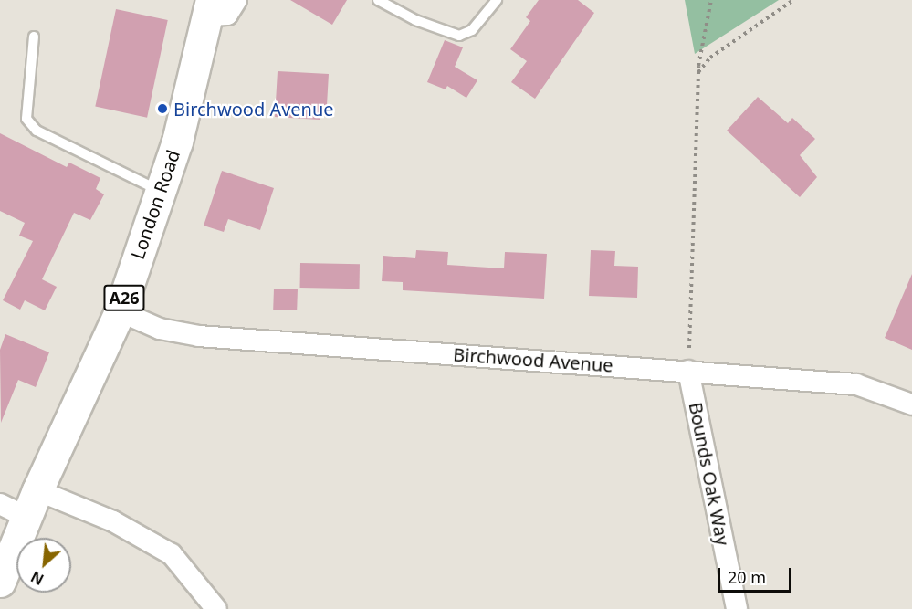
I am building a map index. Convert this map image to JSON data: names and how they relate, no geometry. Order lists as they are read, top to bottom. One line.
{"streets":{"highway":["London Road","A26"],"street":["Birchwood Avenue","Bounds Oak Way"]},"crossings":[["London Road","Birchwood Avenue"],["Birchwood Avenue","Bounds Oak Way"]],"places":["Birchwood Avenue"],"scale_bar":"20 m","north":"bottom left"}
